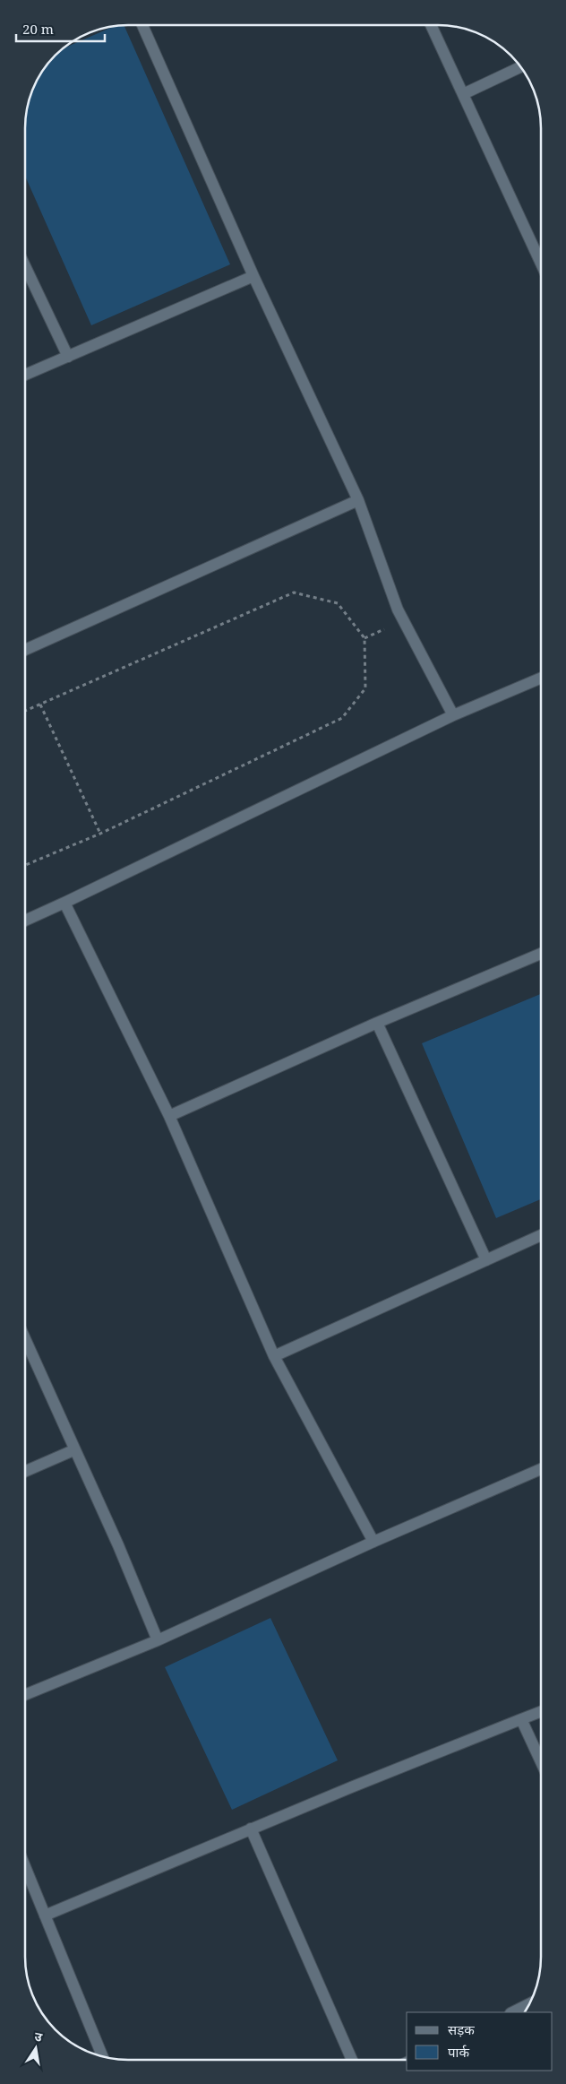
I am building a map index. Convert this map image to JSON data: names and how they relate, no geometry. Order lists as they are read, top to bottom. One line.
{"legend":["सड़क","पार्क"],"scale_bar":"20 m","north":"top"}
